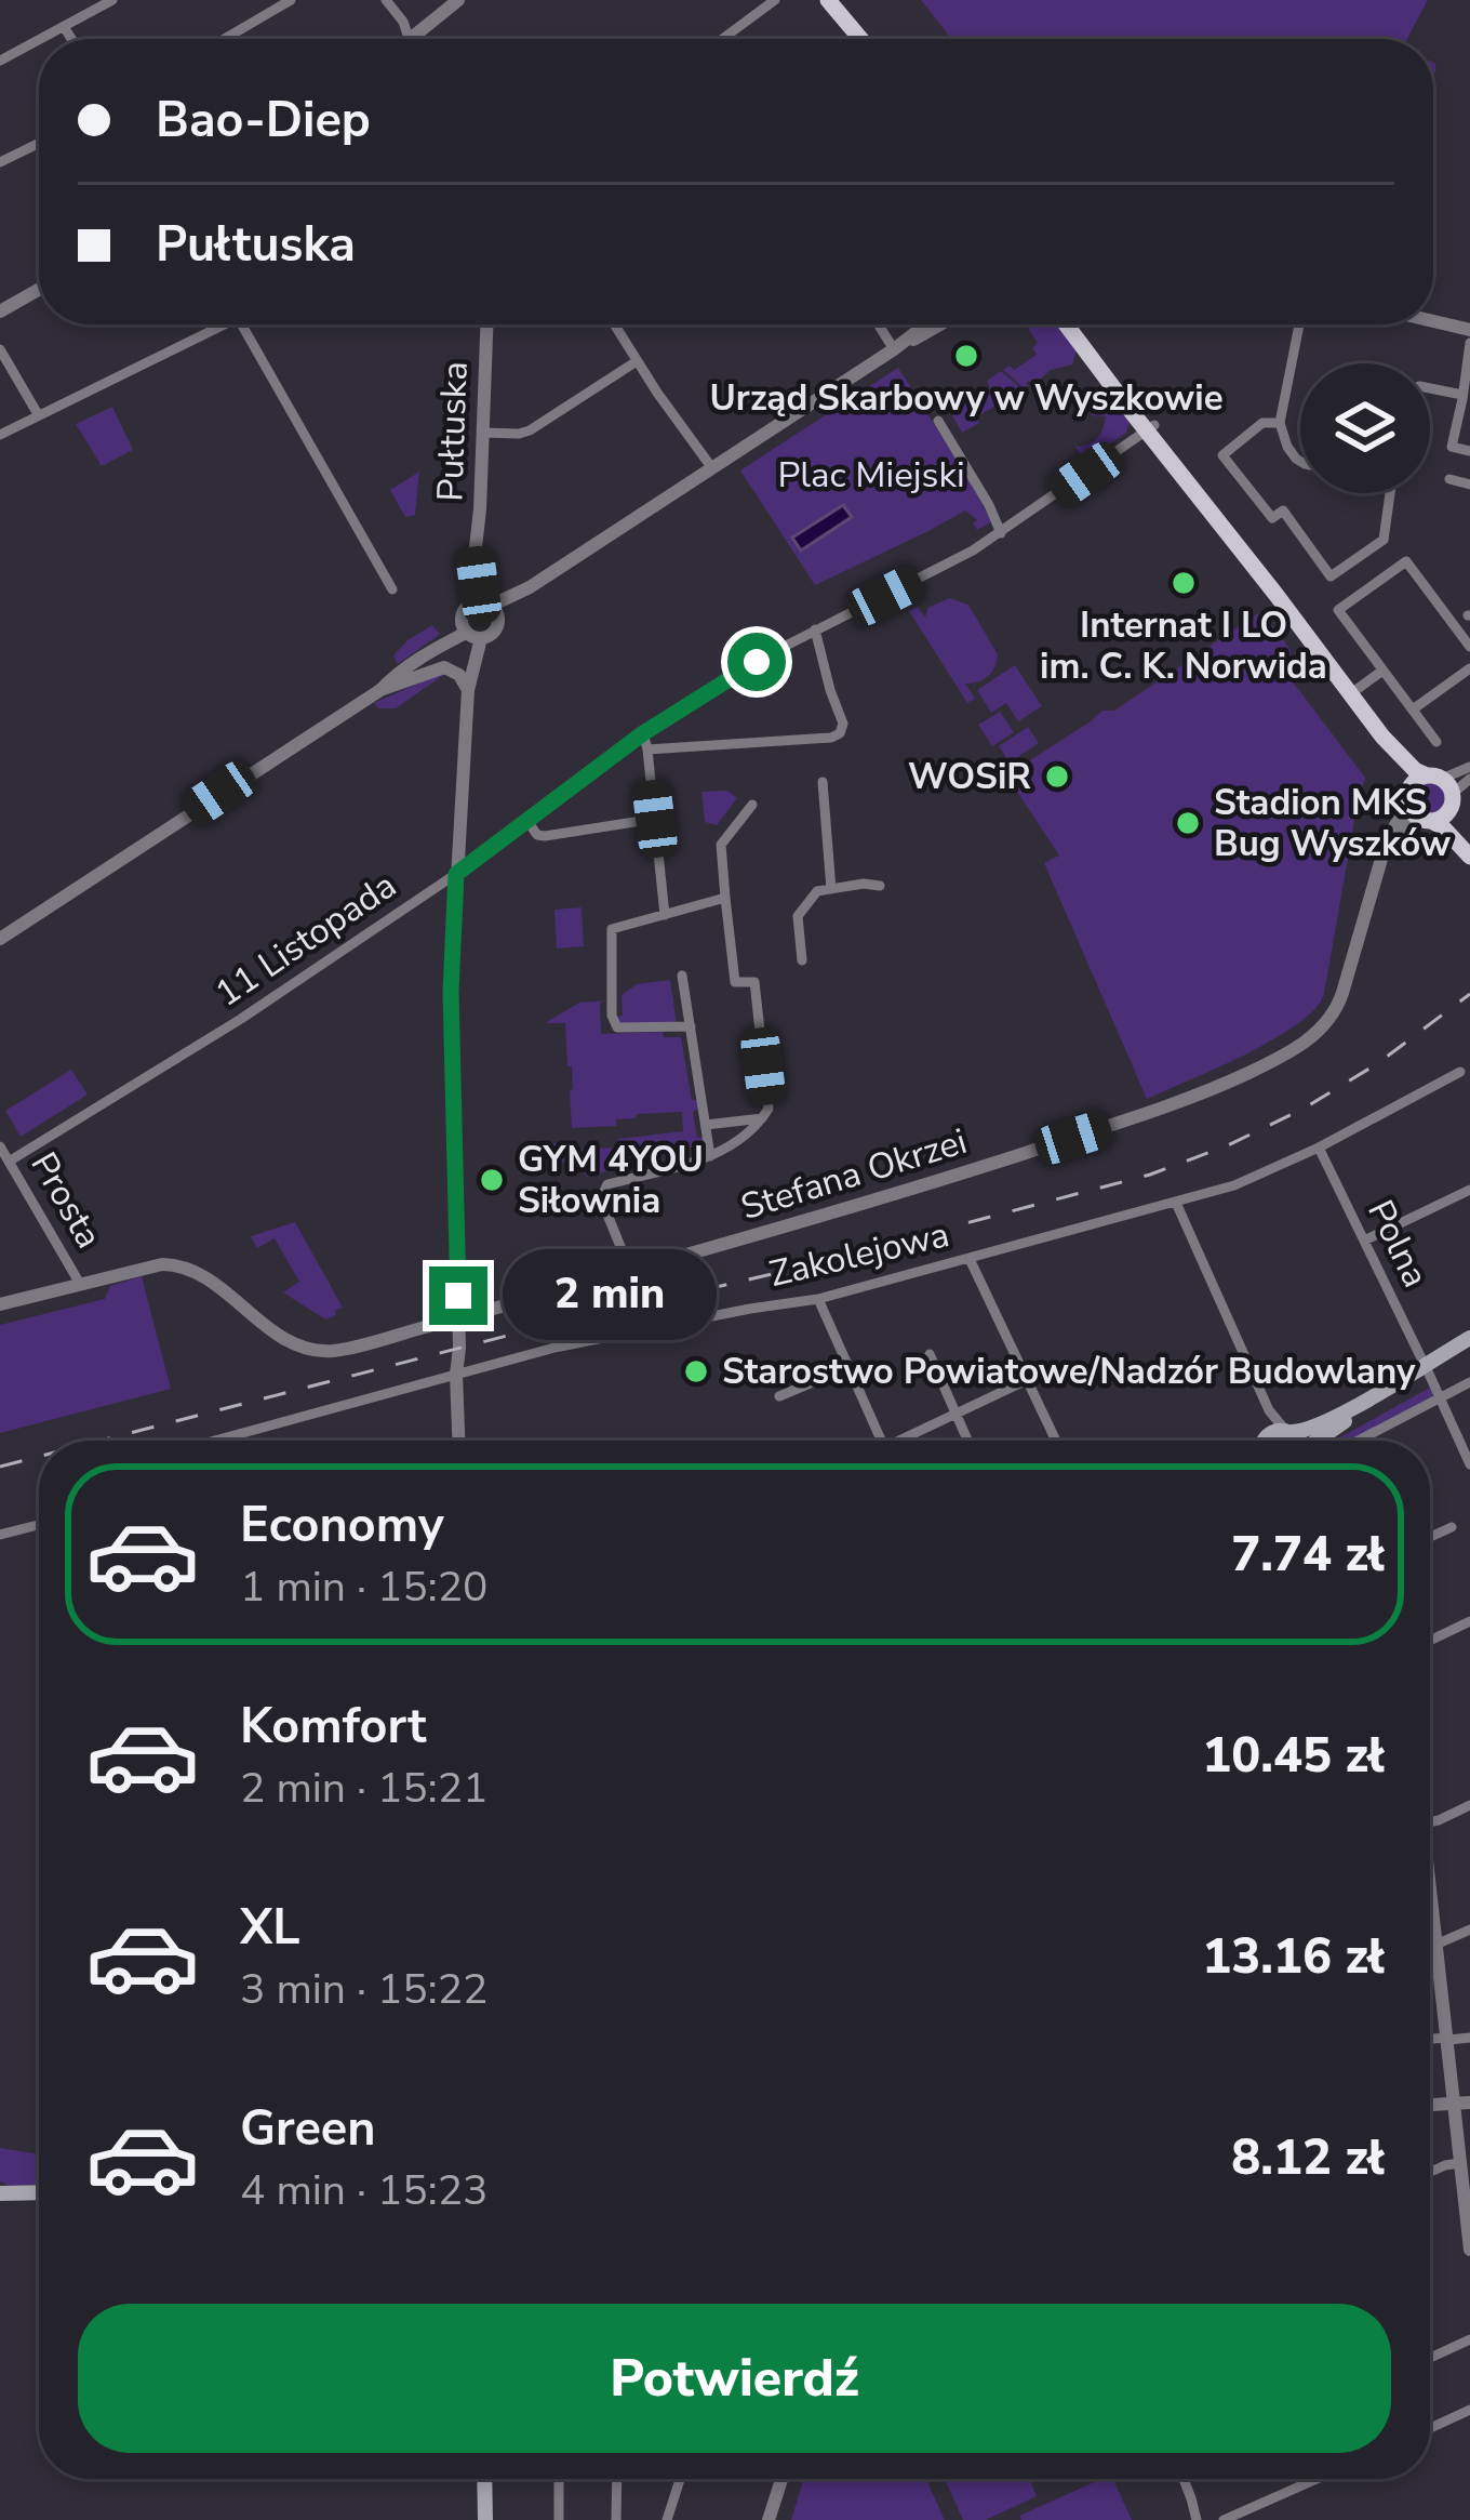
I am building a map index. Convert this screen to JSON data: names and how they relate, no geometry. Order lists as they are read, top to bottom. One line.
{"streets":{"street":["Pułtuska","11 Listopada","Stefana Okrzei","Prosta","Polna","Zakolejowa"]},"crossings":[["11 Listopada","Prosta"],["Stefana Okrzei","Prosta"],["Polna","Zakolejowa"]],"parks":["Plac Miejski"],"places":["Urząd Skarbowy w Wyszkowie","Internat I LO im. C. K. Norwida","WOSiR","Stadion MKS Bug Wyszków","GYM 4YOU Siłownia","Starostwo Powiatowe/Nadzór Budowlany"],"page":{"banner":["Bao-Diep","Pułtuska"],"bubble":"2 min","list":[{"name":"Economy","note":"1 min · 15:20","value":"7.74 zł"},{"name":"Komfort","note":"2 min · 15:21","value":"10.45 zł"},{"name":"XL","note":"3 min · 15:22","value":"13.16 zł"},{"name":"Green","note":"4 min · 15:23","value":"8.12 zł"}],"buttons":"Potwierdź"}}
